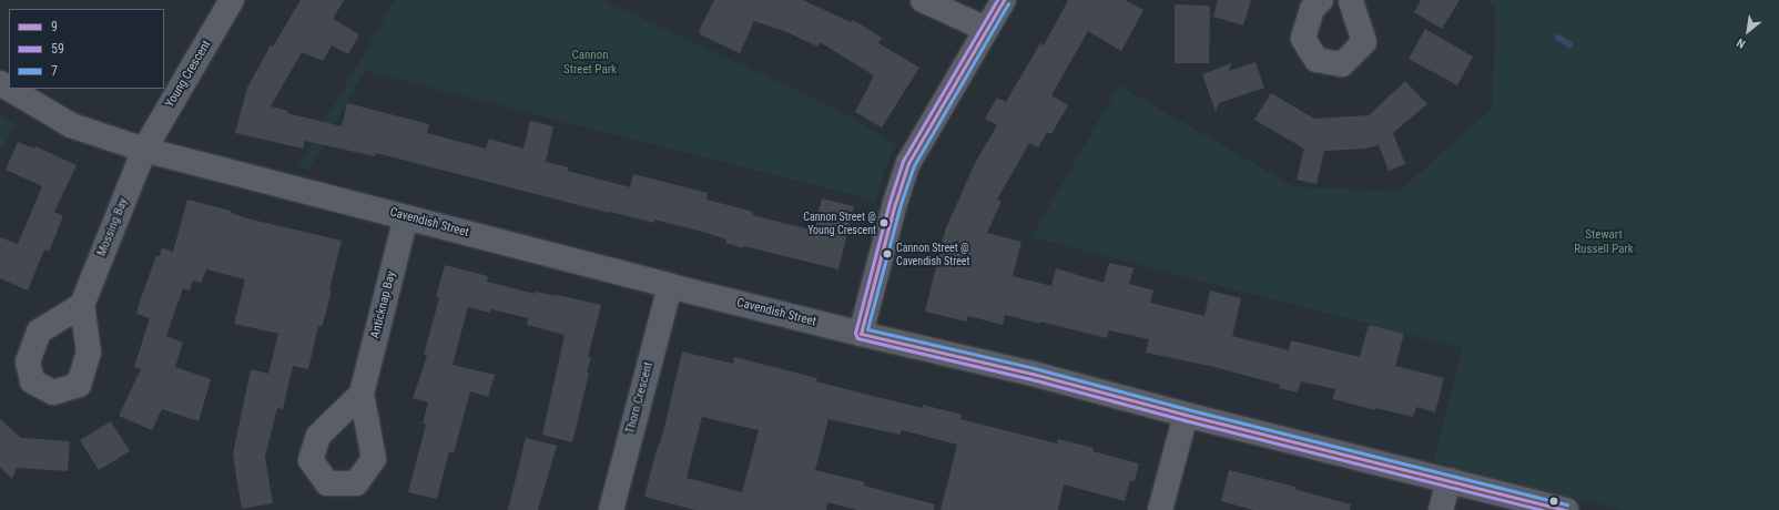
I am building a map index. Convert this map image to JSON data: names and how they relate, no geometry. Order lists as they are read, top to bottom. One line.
{"streets":{"street":["Young Crescent","Cavendish Street","Mossing Bay","Anticknap Bay","Thorn Crescent"]},"crossings":[["Young Crescent","Cavendish Street"],["Young Crescent","Mossing Bay"],["Cavendish Street","Mossing Bay"],["Cavendish Street","Anticknap Bay"],["Cavendish Street","Thorn Crescent"]],"parks":["Cannon Street Park","Stewart Russell Park"],"places":["Cannon Street @ Young Crescent","Cannon Street @ Cavendish Street"],"lines":["transit line 9","transit line 59","transit line 7"],"legend":["9","59","7"],"north":"bottom left"}
